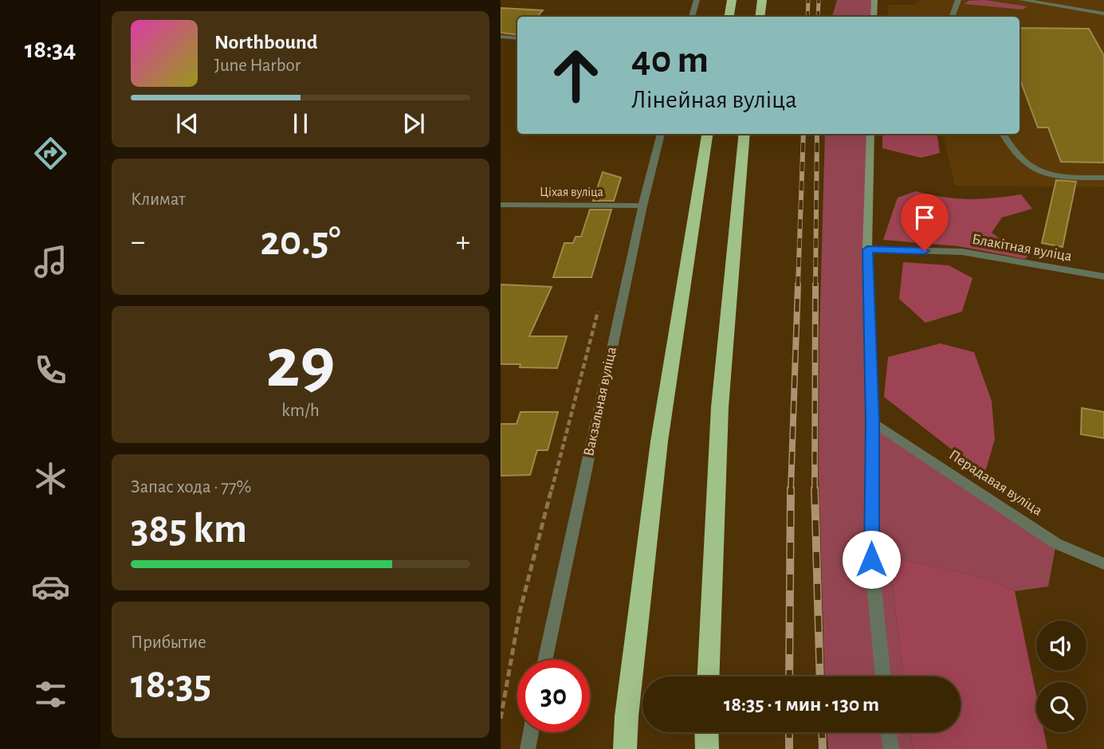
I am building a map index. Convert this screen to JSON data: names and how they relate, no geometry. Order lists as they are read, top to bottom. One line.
{"streets":{"street":["Ціхая вуліца","Блакітная вуліца","Вакзальная вуліца","Перадавая вуліца"]},"crossings":[["Ціхая вуліца","Вакзальная вуліца"]],"page":{"tabs":"18:34","turn":["40 m","Лінейная вуліца"],"song":["Northbound","June Harbor"],"tile":["Климат",["29","km/h"],["Запас хода · 77%","385 km"],["Прибытие","18:35"]],"heat":["−","20.5°","+"],"limit":"30","trip":"18:35 · 1 мин · 130 m"}}
